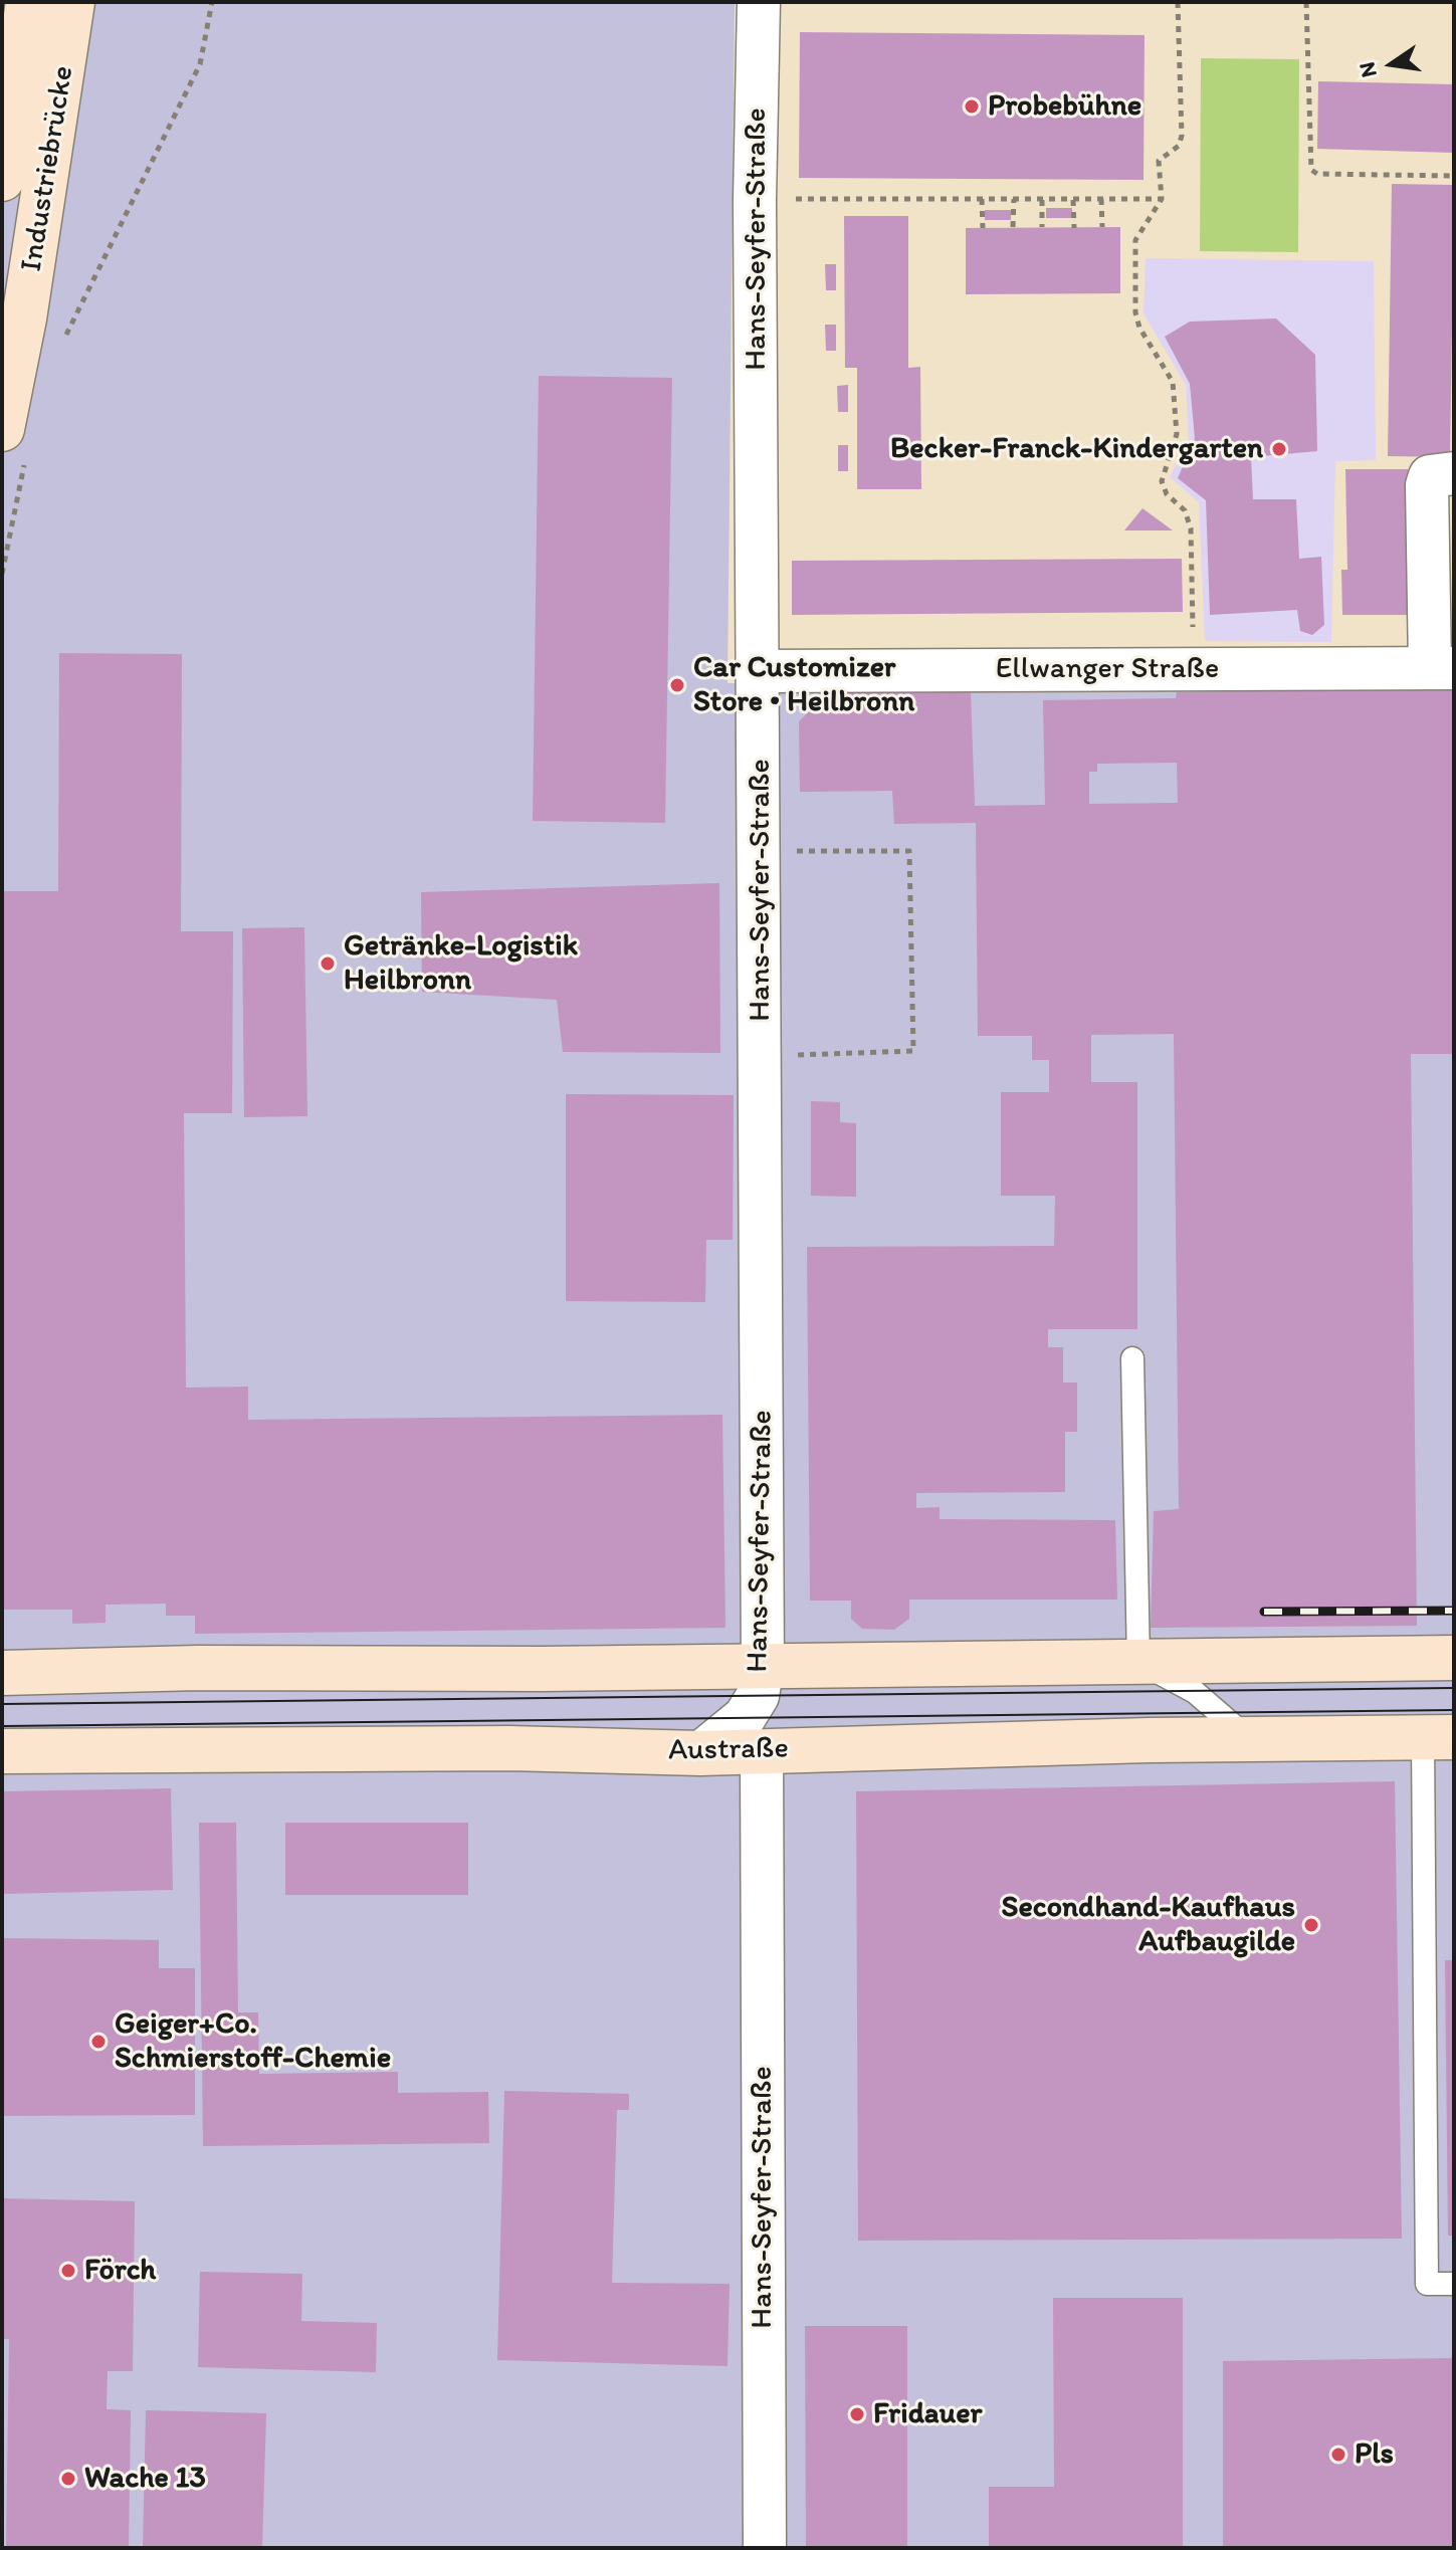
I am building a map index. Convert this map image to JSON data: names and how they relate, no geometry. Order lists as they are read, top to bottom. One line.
{"streets":{"main road":["Industriebrücke","Austraße"],"street":["Hans-Seyfer-Straße","Ellwanger Straße"]},"crossings":[["Hans-Seyfer-Straße","Ellwanger Straße"],["Hans-Seyfer-Straße","Austraße"]],"places":["Probebühne","Becker-Franck-Kindergarten","Car Customizer Store • Heilbronn","Getränke-Logistik Heilbronn","Secondhand-Kaufhaus Aufbaugilde","Geiger+Co. Schmierstoff-Chemie","Förch","Fridauer","Pls","Wache 13"],"north":"left"}
